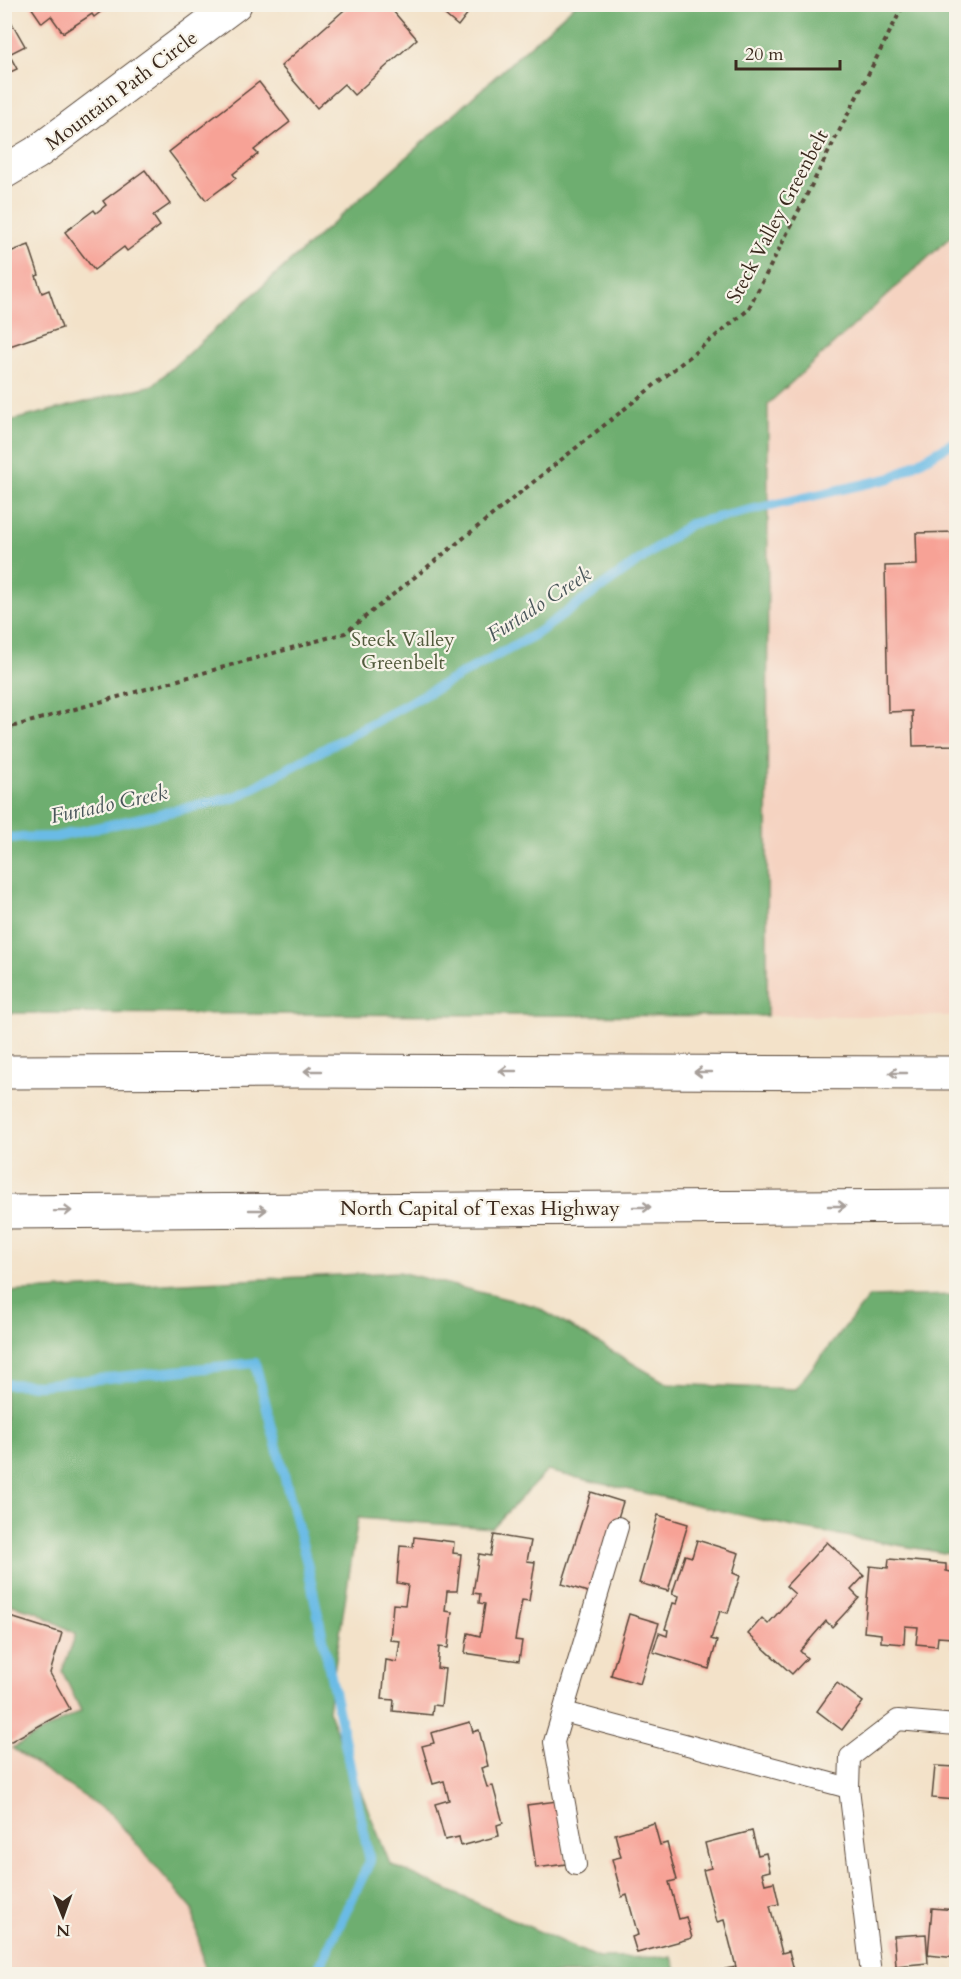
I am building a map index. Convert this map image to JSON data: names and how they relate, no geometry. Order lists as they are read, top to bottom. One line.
{"streets":{"main road":["Mountain Path Circle","North Capital of Texas Highway"],"path":["Steck Valley Greenbelt"]},"water":["Furtado Creek"],"parks":["Steck Valley Greenbelt"],"scale_bar":"20 m","north":"bottom"}
